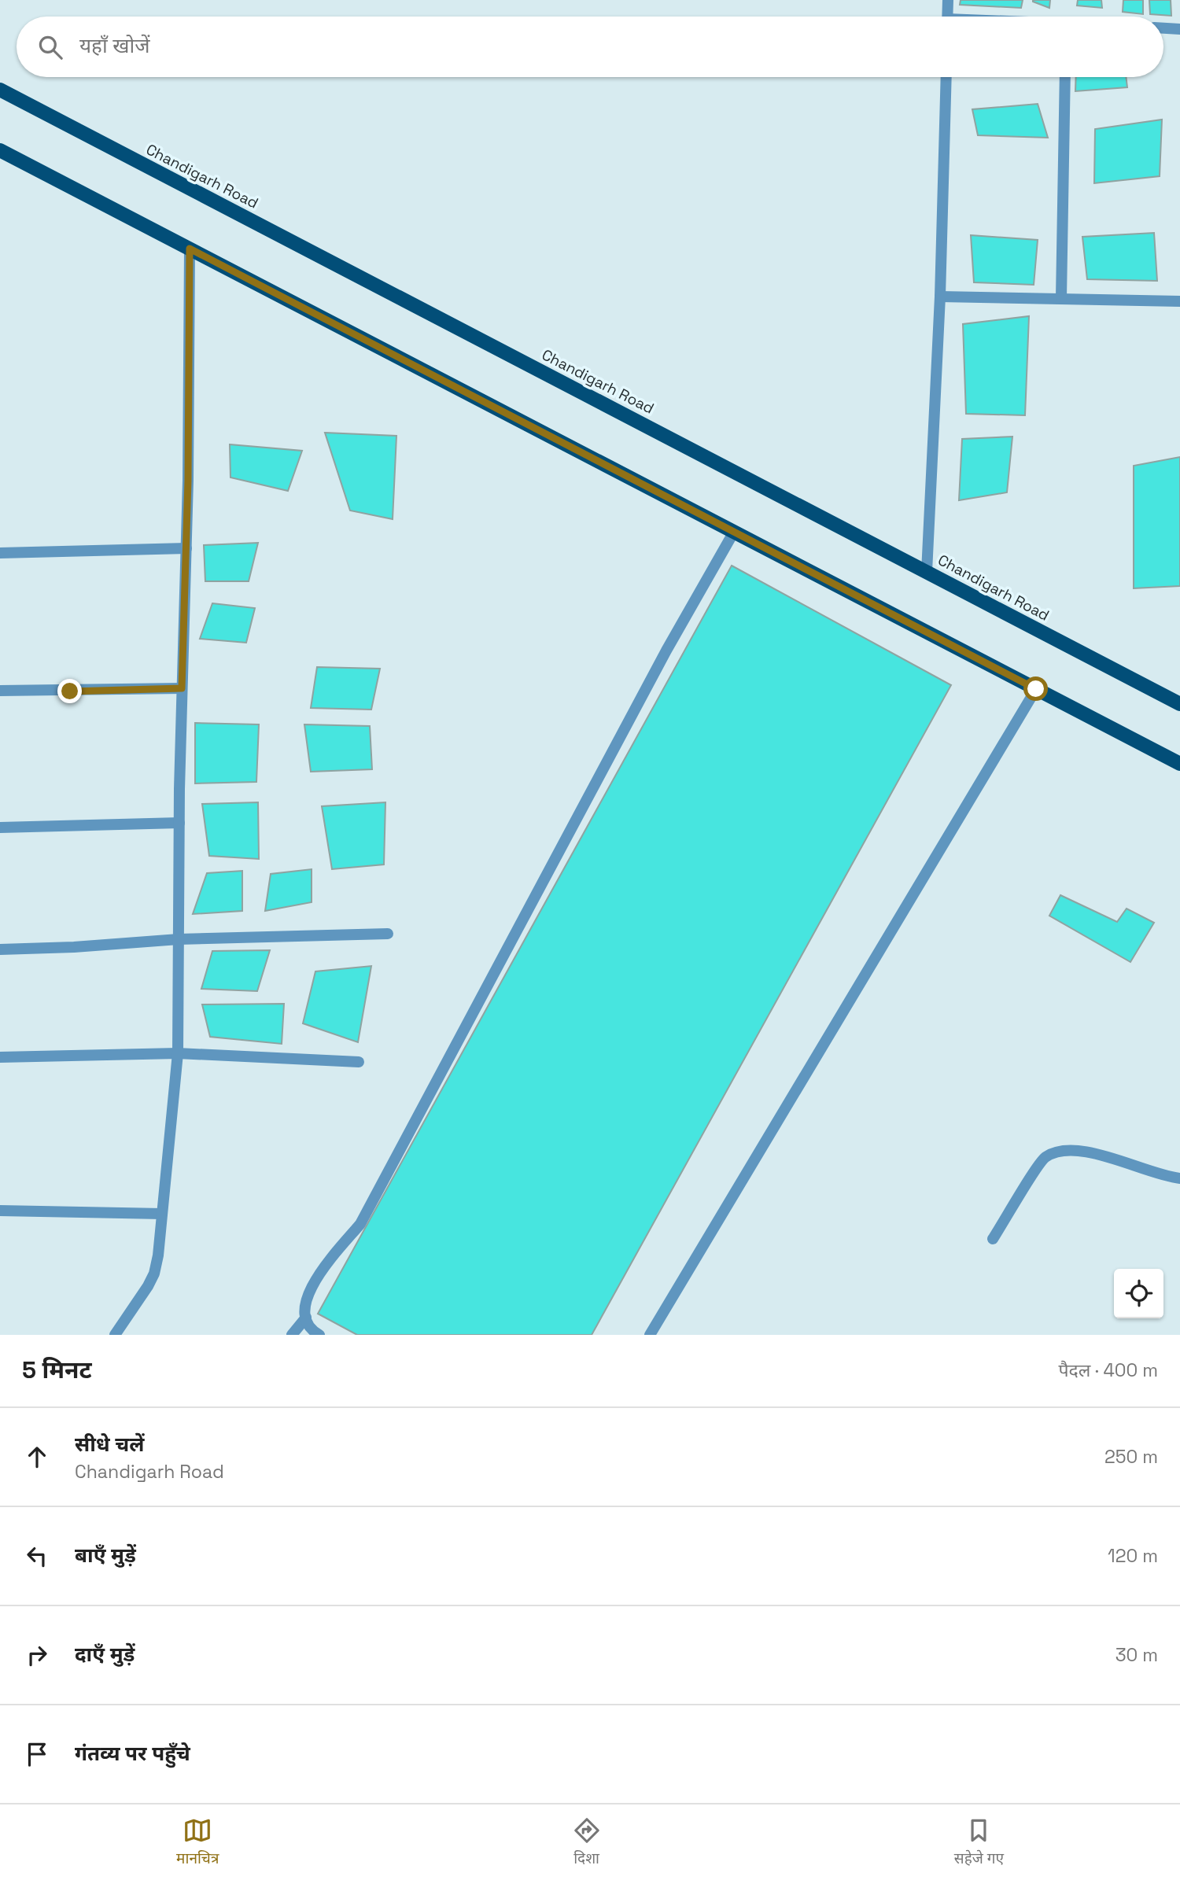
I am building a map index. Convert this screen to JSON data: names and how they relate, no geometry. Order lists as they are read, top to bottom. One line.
{"streets":{"main road":["Chandigarh Road"]},"page":{"search":"यहाँ खोजें","heading":["5 मिनट","पैदल · 400 m"],"list":[["सीधे चलें","Chandigarh Road","250 m"],["बाएँ मुड़ें","120 m"],["दाएँ मुड़ें","30 m"],"गंतव्य पर पहुँचे"],"nav":["मानचित्र","दिशा","सहेजे गए"]}}
